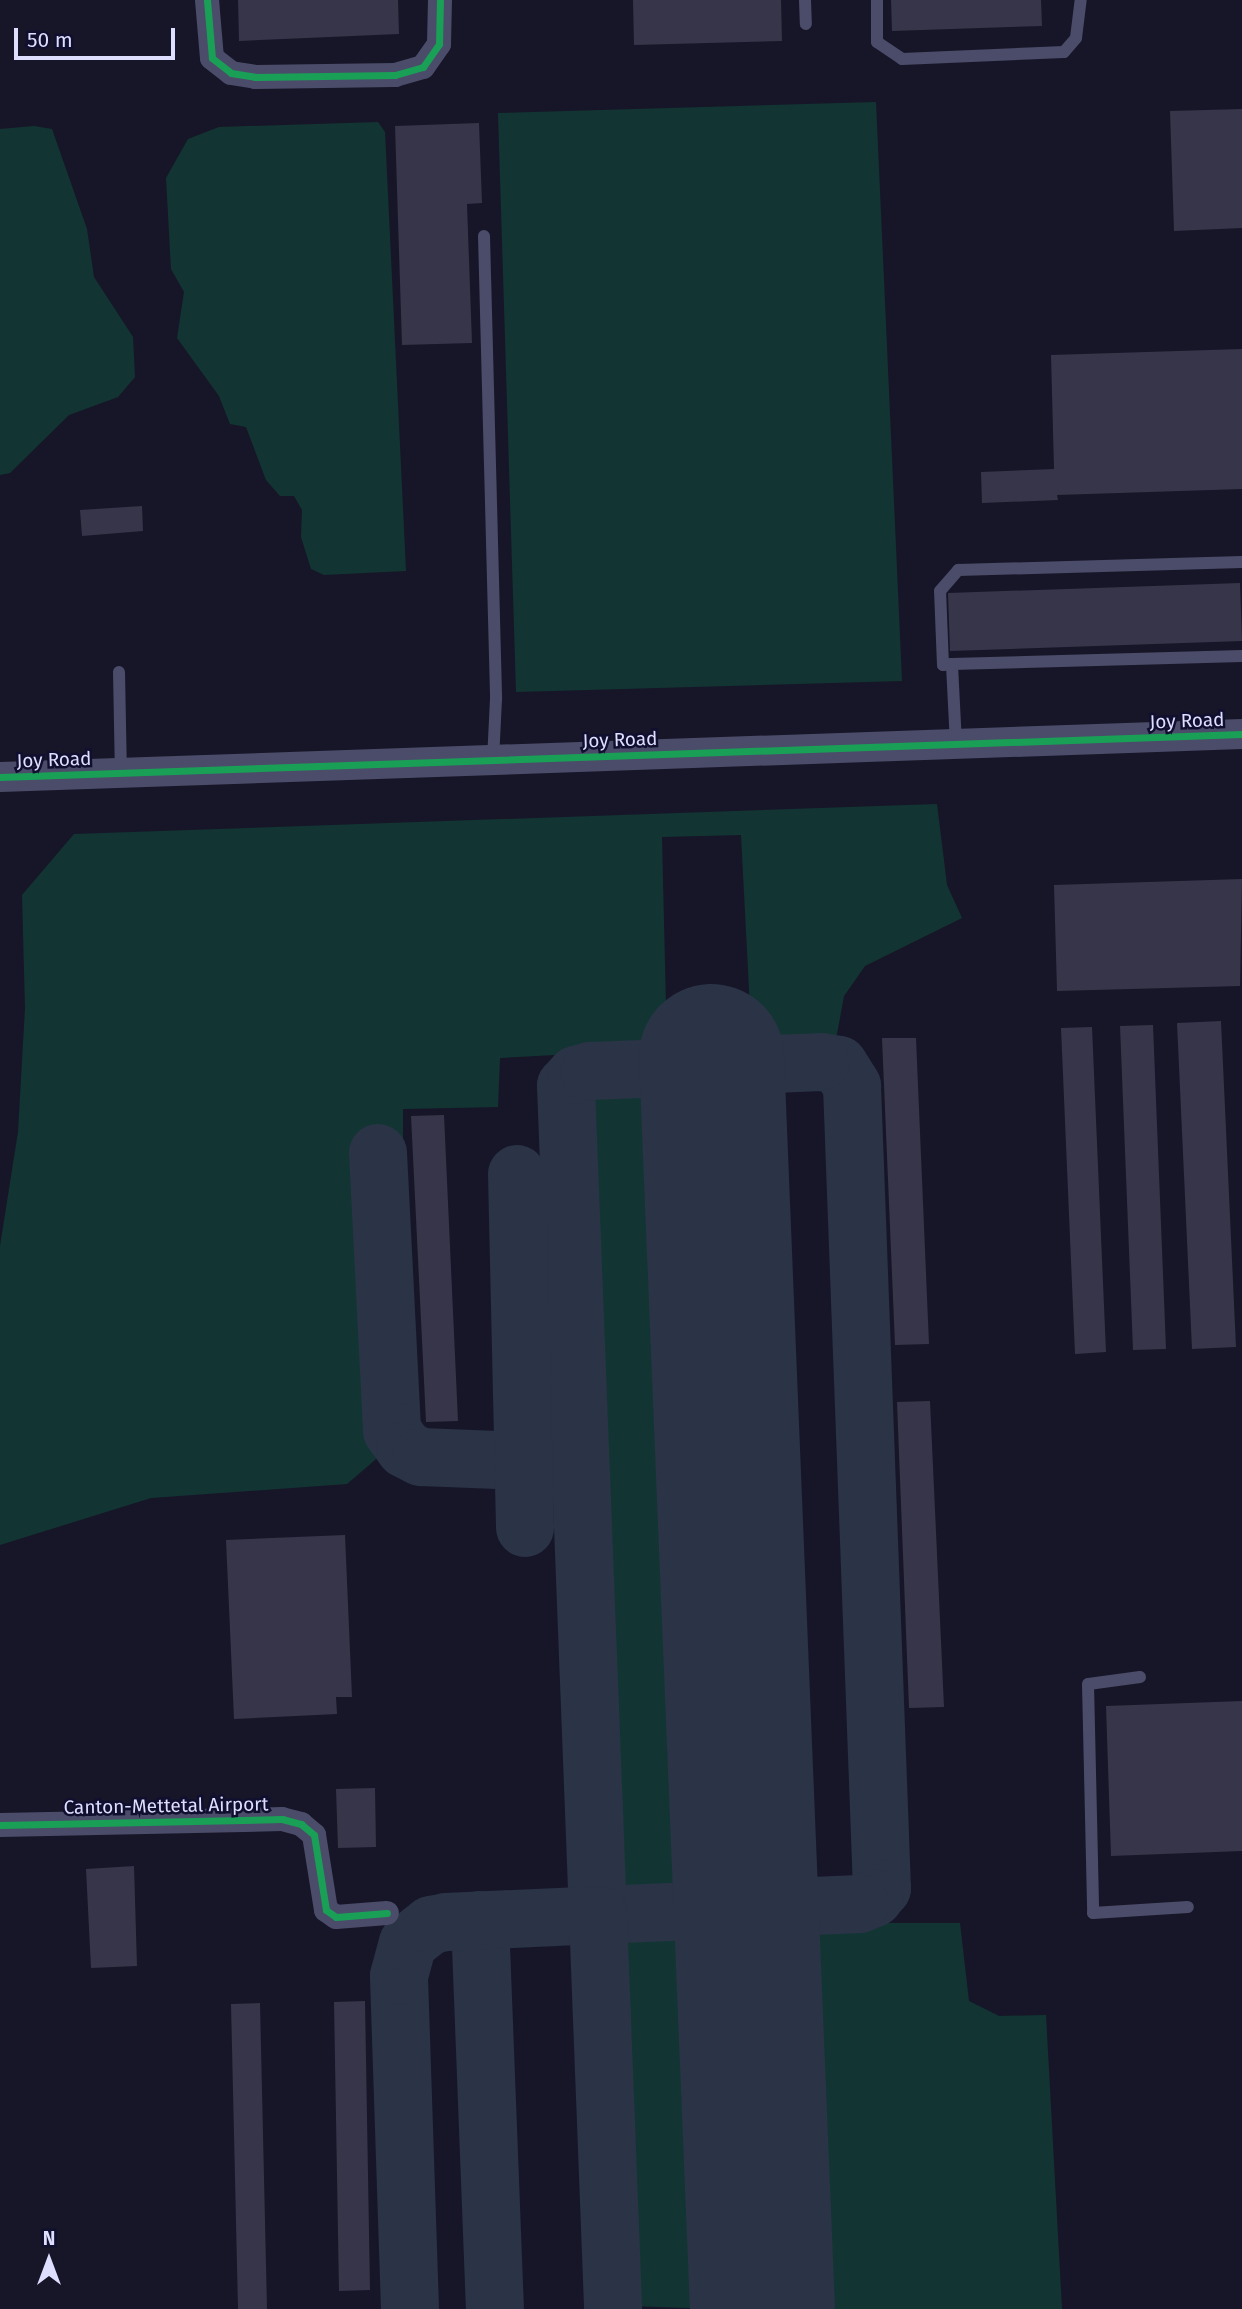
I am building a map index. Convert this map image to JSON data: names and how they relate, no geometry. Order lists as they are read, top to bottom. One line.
{"streets":{"street":["Joy Road","Canton-Mettetal Airport"]},"scale_bar":"50 m","north":"top"}
